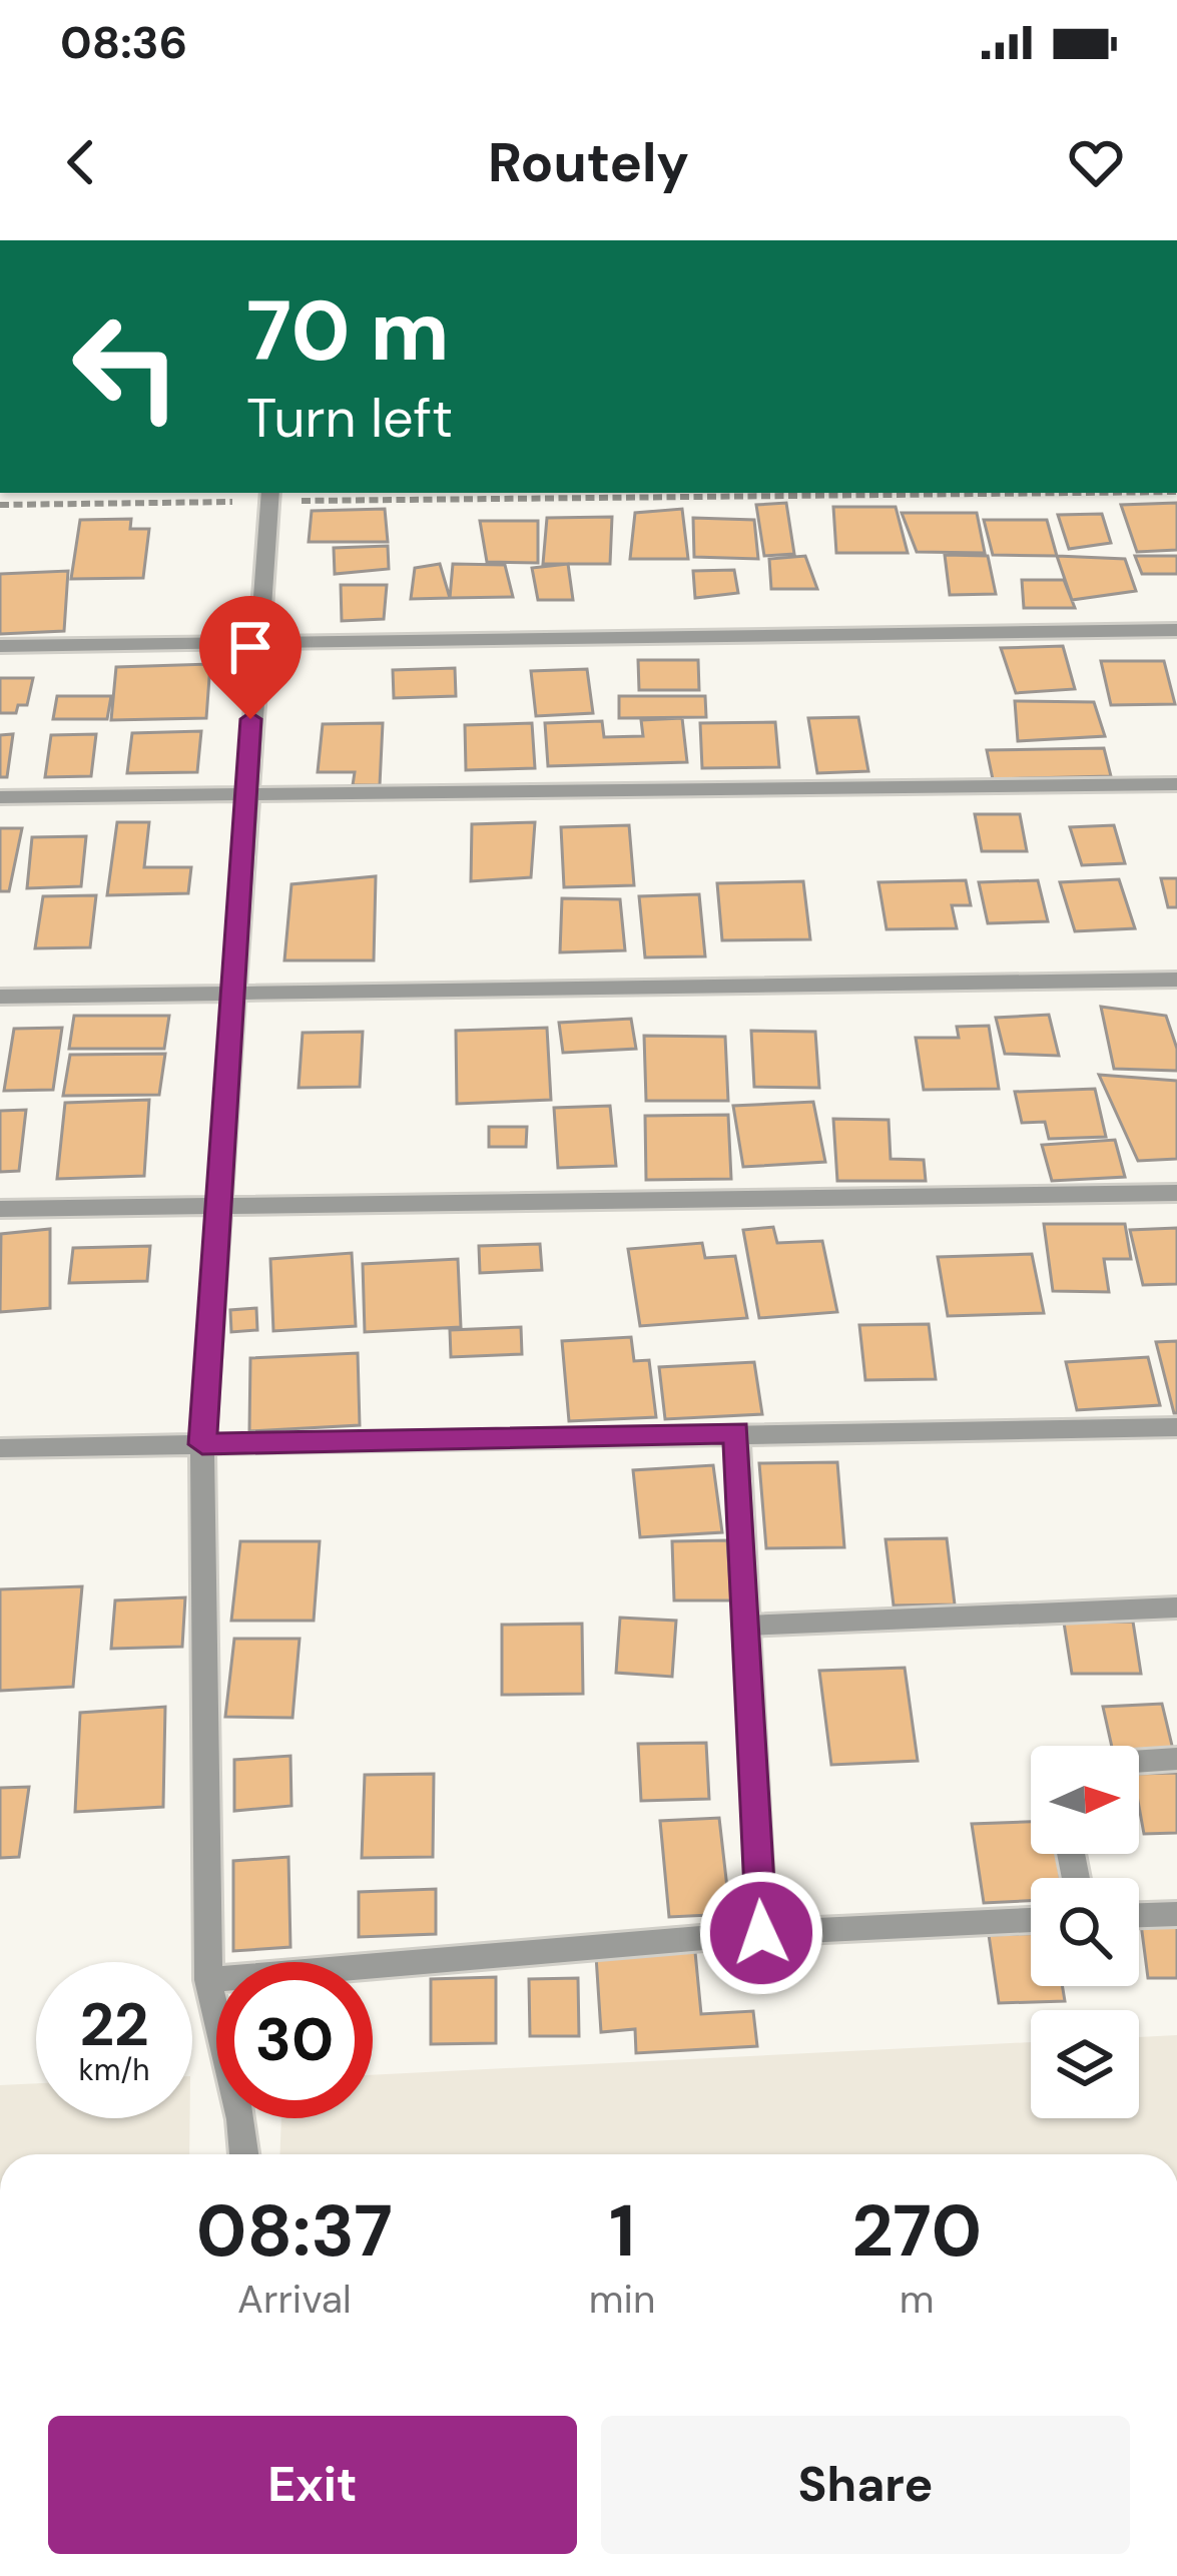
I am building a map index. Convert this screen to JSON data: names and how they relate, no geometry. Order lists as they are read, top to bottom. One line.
{"north":"right","page":{"status":"08:36","header":"Routely","turn":["70 m","Turn left"],"speed":"22 km/h","limit":"30","eta":["08:37","Arrival","1","min","270","m"],"buttons":["Exit","Share"]}}
